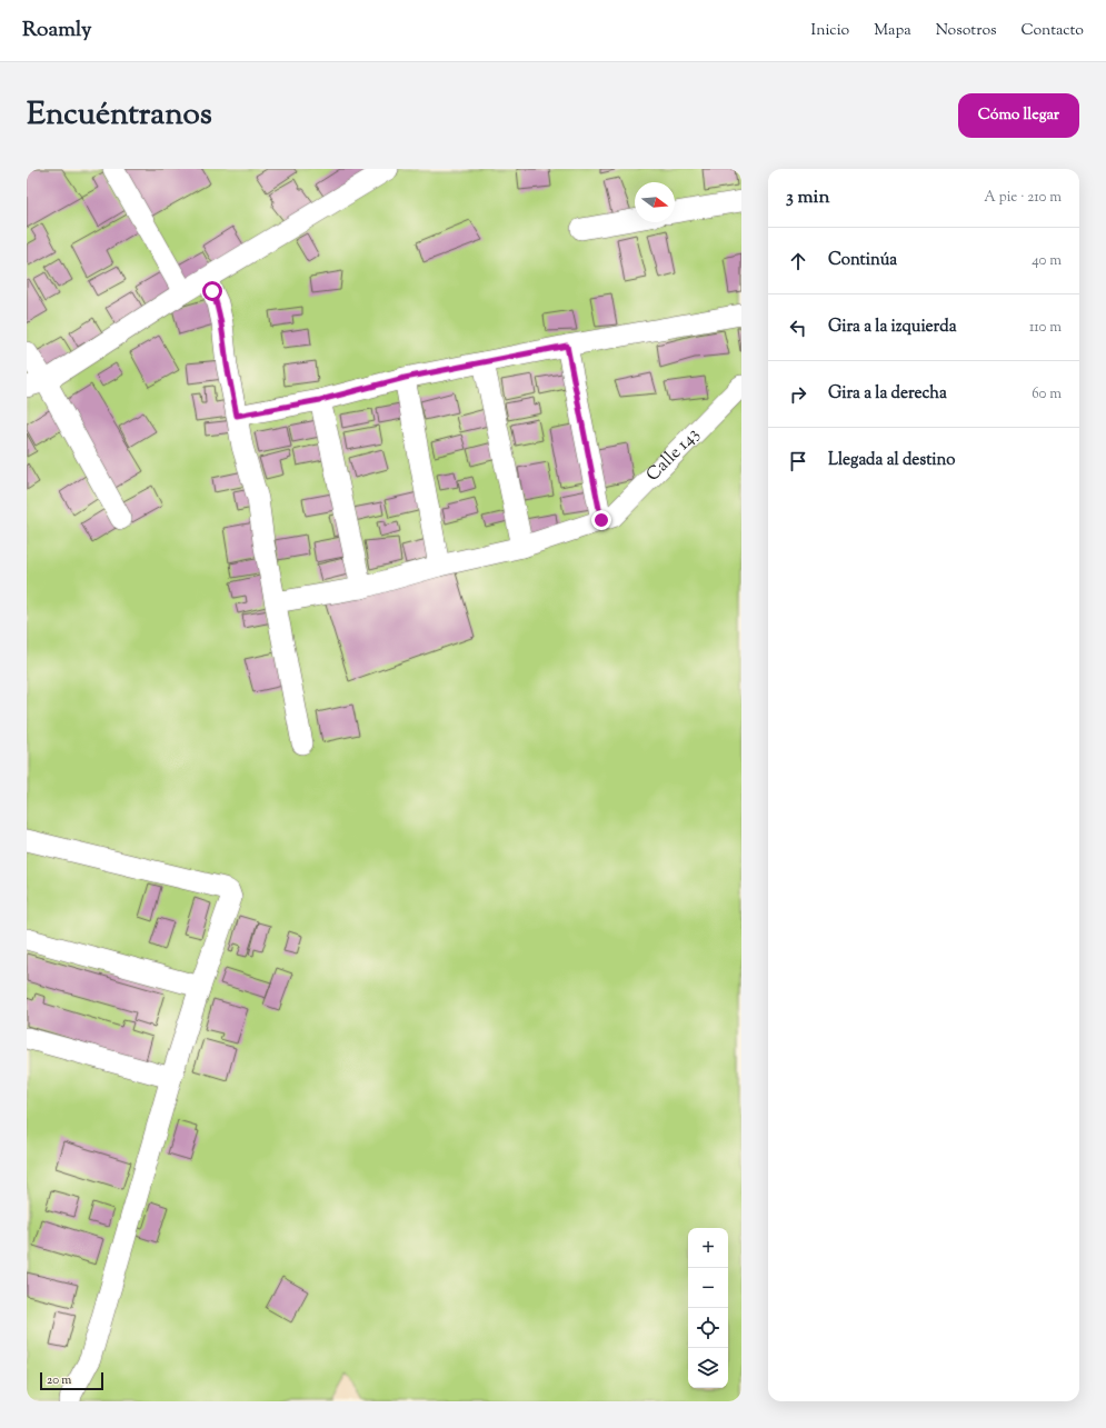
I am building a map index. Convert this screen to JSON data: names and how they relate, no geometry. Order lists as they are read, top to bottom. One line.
{"streets":{"street":["Calle 143"]},"scale_bar":"20 m","north":"right","page":{"header":"Roamly","nav":["Inicio","Mapa","Nosotros","Contacto"],"title":"Encuéntranos","buttons":"Cómo llegar","heading":["3 min","A pie · 210 m"],"list":[["Continúa","40 m"],["Gira a la izquierda","110 m"],["Gira a la derecha","60 m"],"Llegada al destino"],"map_buttons":["+","−"],"scale":"20 m"}}
